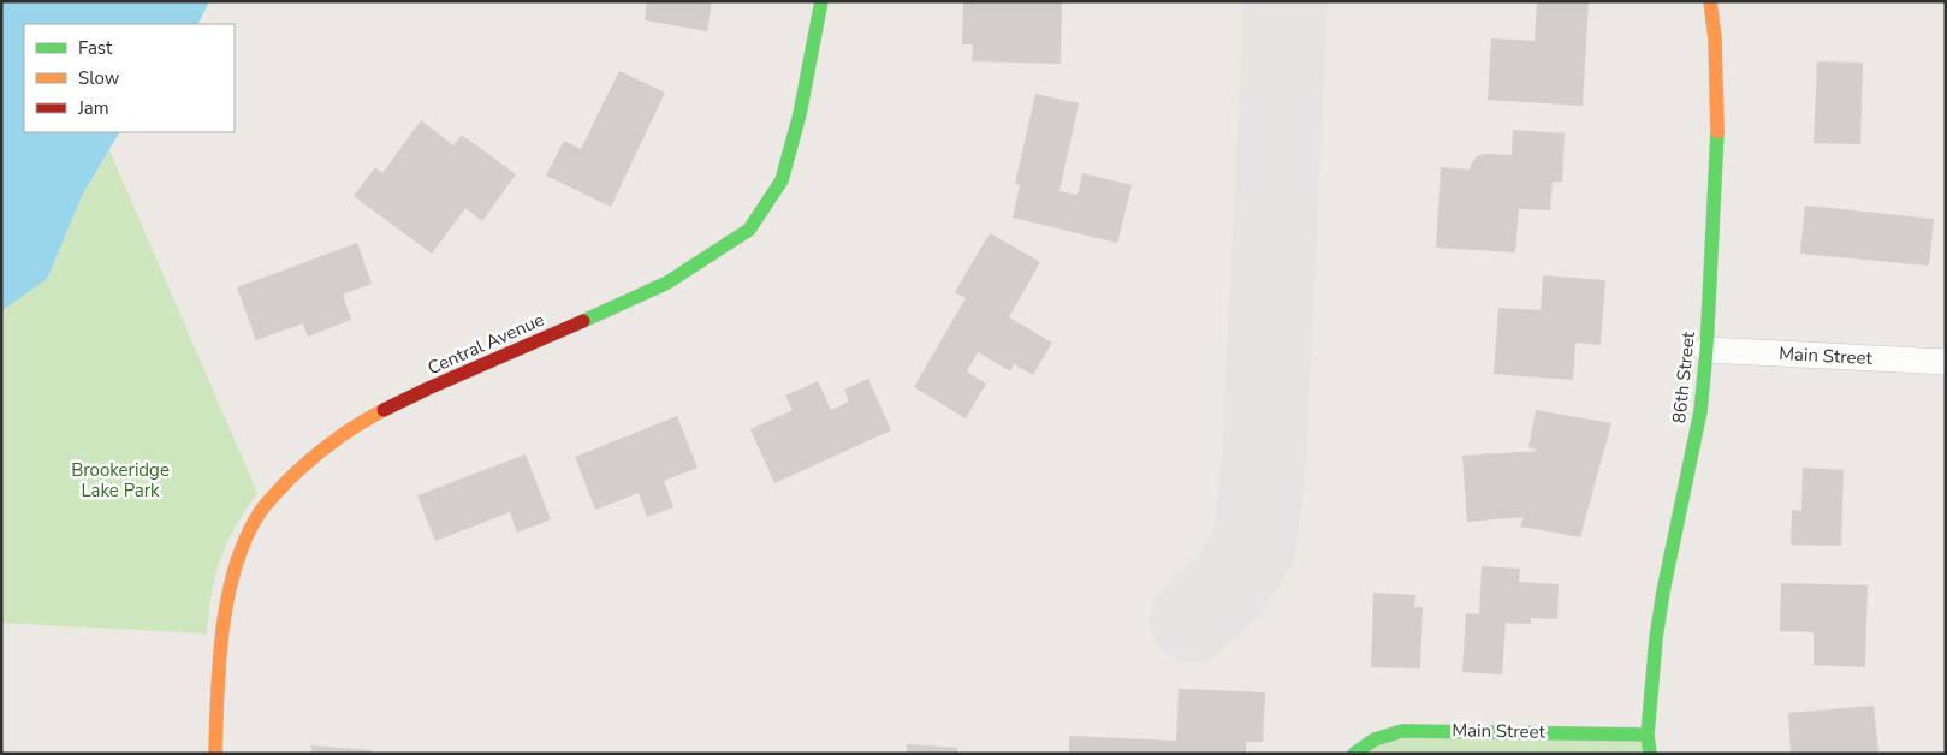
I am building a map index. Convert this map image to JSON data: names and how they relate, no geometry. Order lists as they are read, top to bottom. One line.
{"streets":{"street":["Central Avenue","Main Street","86th Street"]},"crossings":[["Main Street","86th Street"]],"parks":["Brookeridge Lake Park"],"legend":["Fast","Slow","Jam"]}
